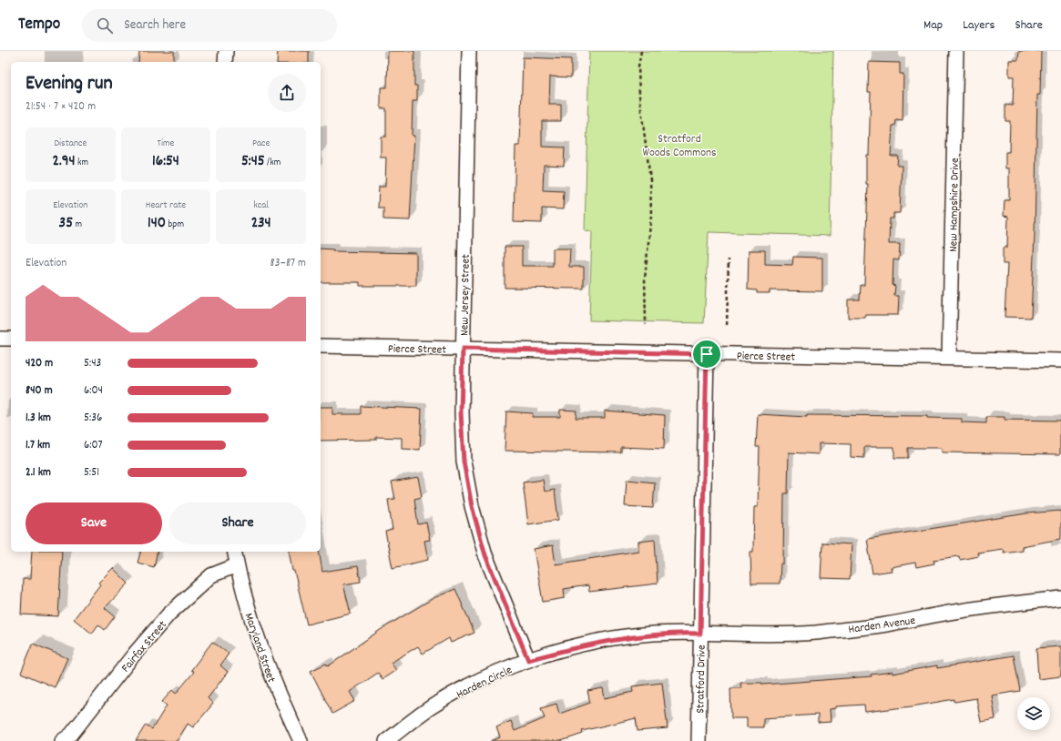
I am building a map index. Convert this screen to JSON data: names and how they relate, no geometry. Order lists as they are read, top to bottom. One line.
{"streets":{"street":["New Hampshire Drive","New Jersey Street","Pierce Street","Harden Avenue","Fairfax Street","Maryland Street","Stratford Drive","Harden Circle"]},"crossings":[["New Hampshire Drive","Pierce Street"],["New Jersey Street","Pierce Street"],["New Jersey Street","Harden Circle"],["Pierce Street","Stratford Drive"],["Harden Avenue","Stratford Drive"],["Harden Avenue","Harden Circle"],["Fairfax Street","Maryland Street"],["Stratford Drive","Harden Circle"]],"parks":["Stratford Woods Commons"],"page":{"header":"Tempo","search":"Search here","nav":["Map","Layers","Share"],"heading":["Evening run","21:54 · 7 × 420 m"],"stats":[["Distance","2.94 km"],["Time","16:54"],["Pace","5:45 /km"],["Elevation","35 m"],["Heart rate","140 bpm"],["kcal","234"]],"chart":["Elevation","83–87 m"],"list":[{"name":"420 m","note":"5:43"},{"name":"840 m","note":"6:04"},{"name":"1.3 km","note":"5:36"},{"name":"1.7 km","note":"6:07"},{"name":"2.1 km","note":"5:51"}],"buttons":["Save","Share"]}}
